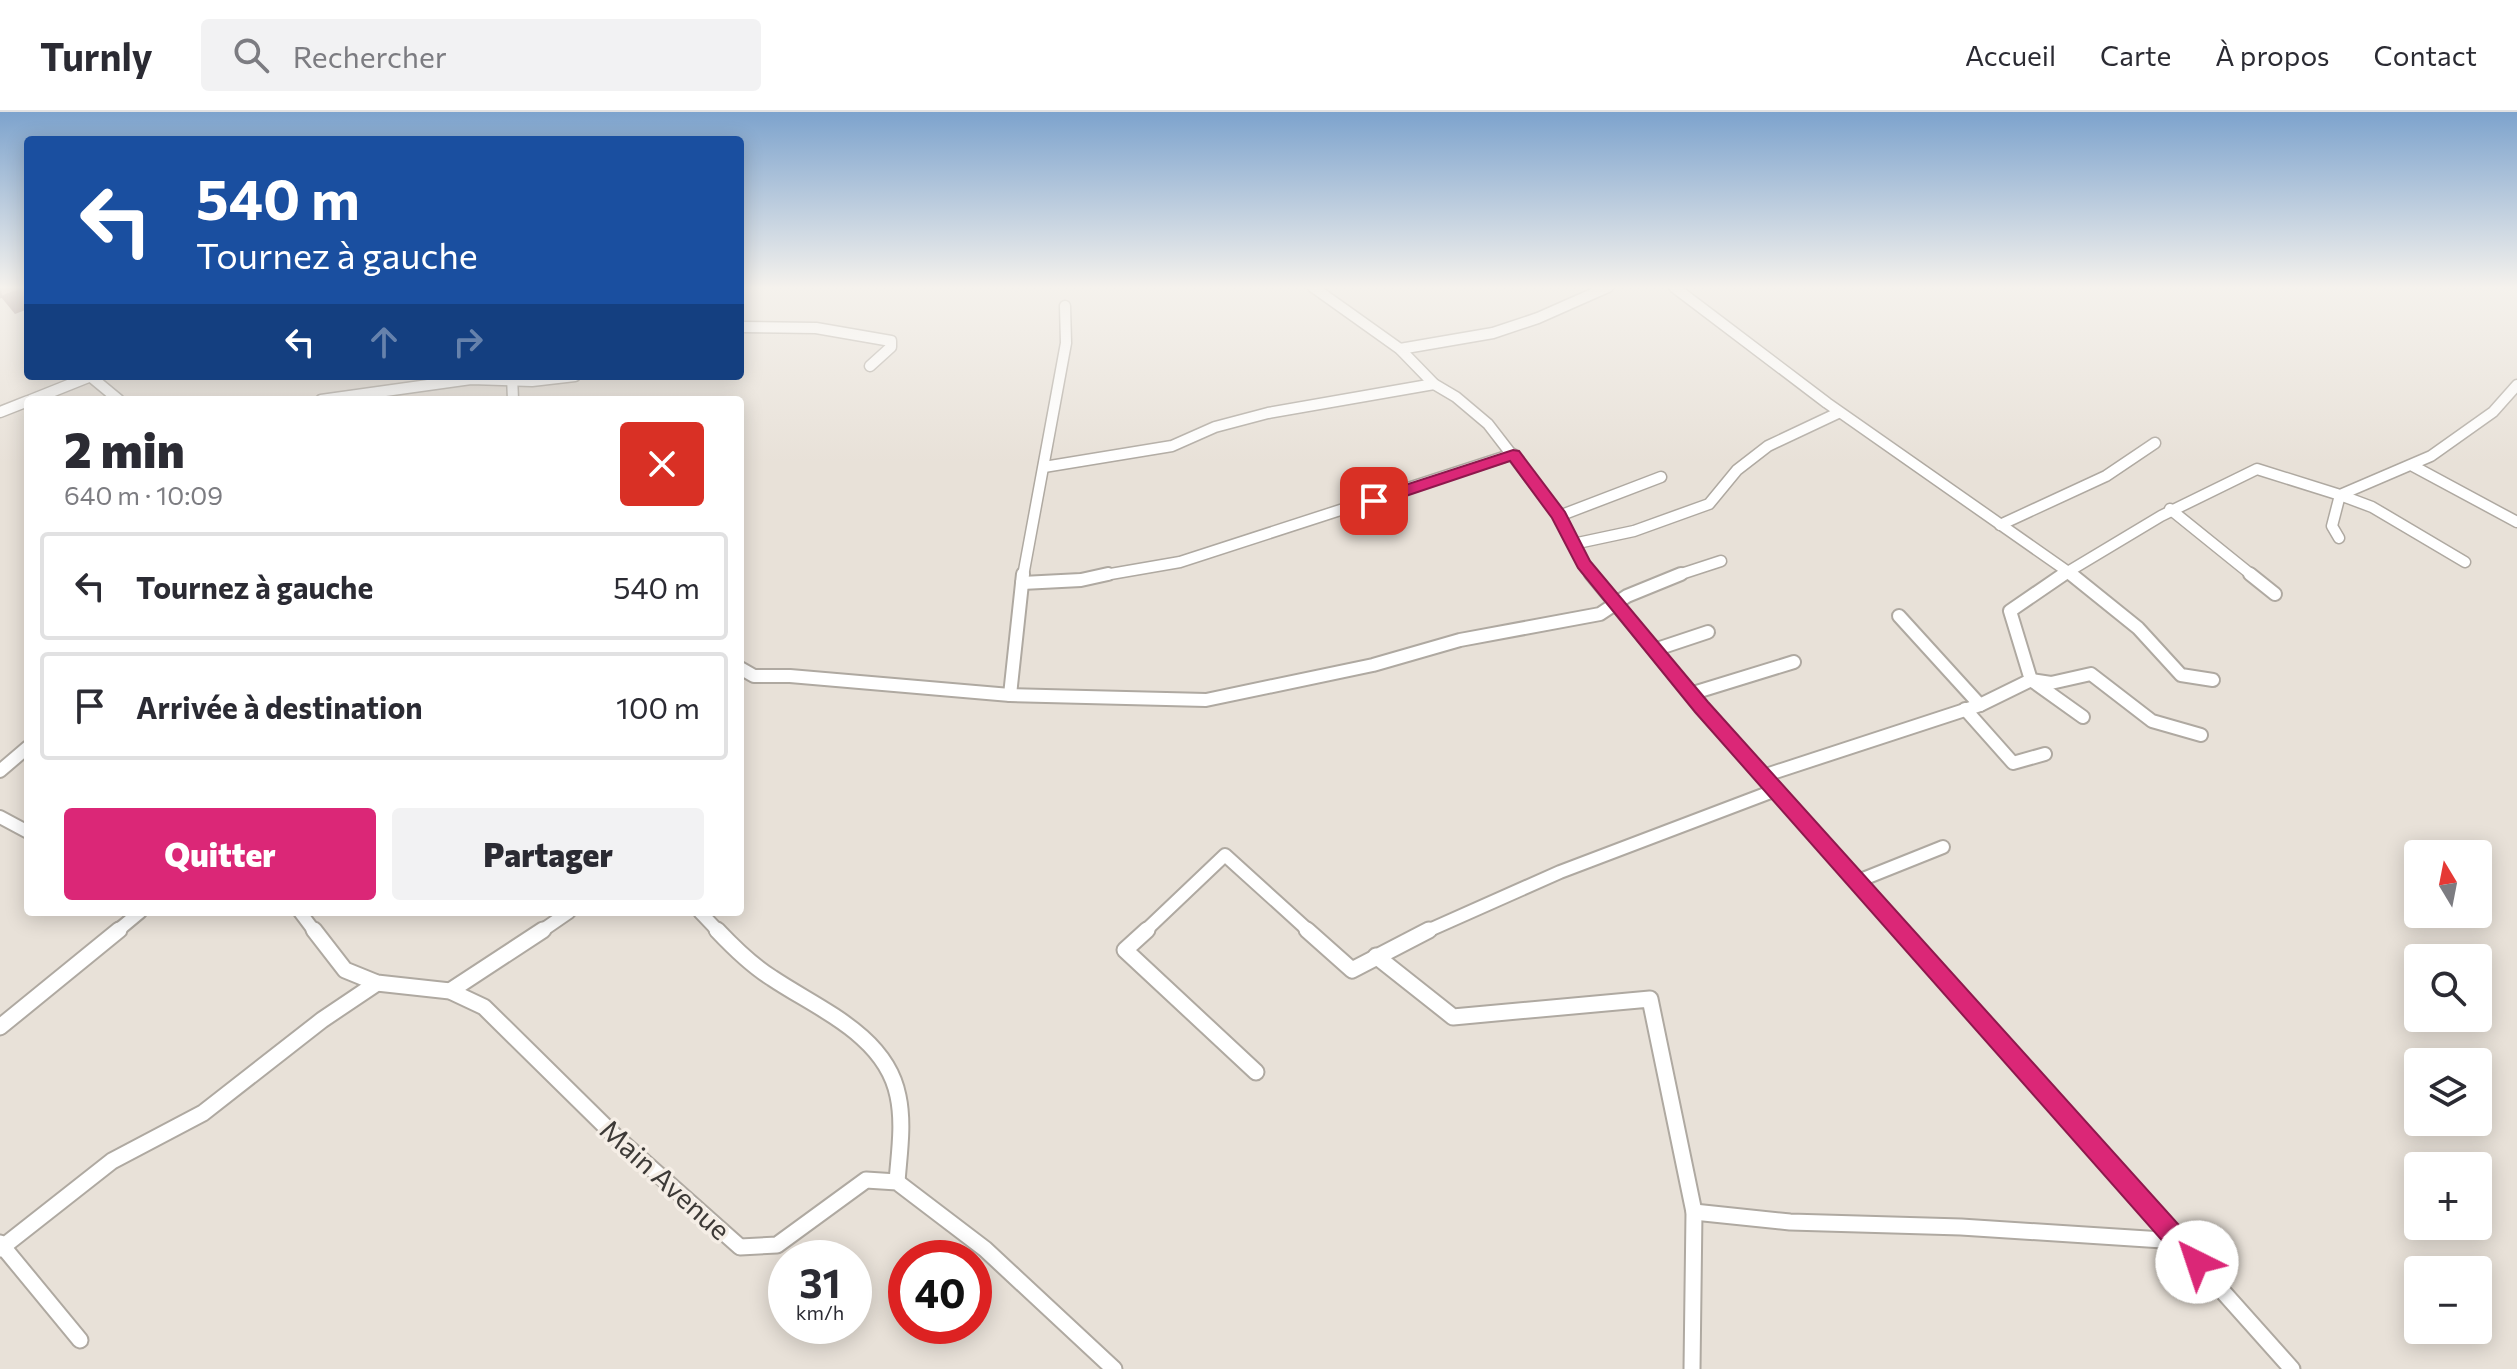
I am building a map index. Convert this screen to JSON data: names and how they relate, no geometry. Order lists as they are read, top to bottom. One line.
{"streets":{"street":["Main Avenue"]},"north":"top","page":{"header":"Turnly","search":"Rechercher","nav":["Accueil","Carte","À propos","Contact"],"turn":["540 m","Tournez à gauche"],"heading":["2 min","640 m · 10:09"],"list":[{"name":"Tournez à gauche","value":"540 m"},{"name":"Arrivée à destination","value":"100 m"}],"buttons":["Quitter","Partager"],"map_buttons":["+","−"],"speed":"31 km/h","limit":"40"}}
